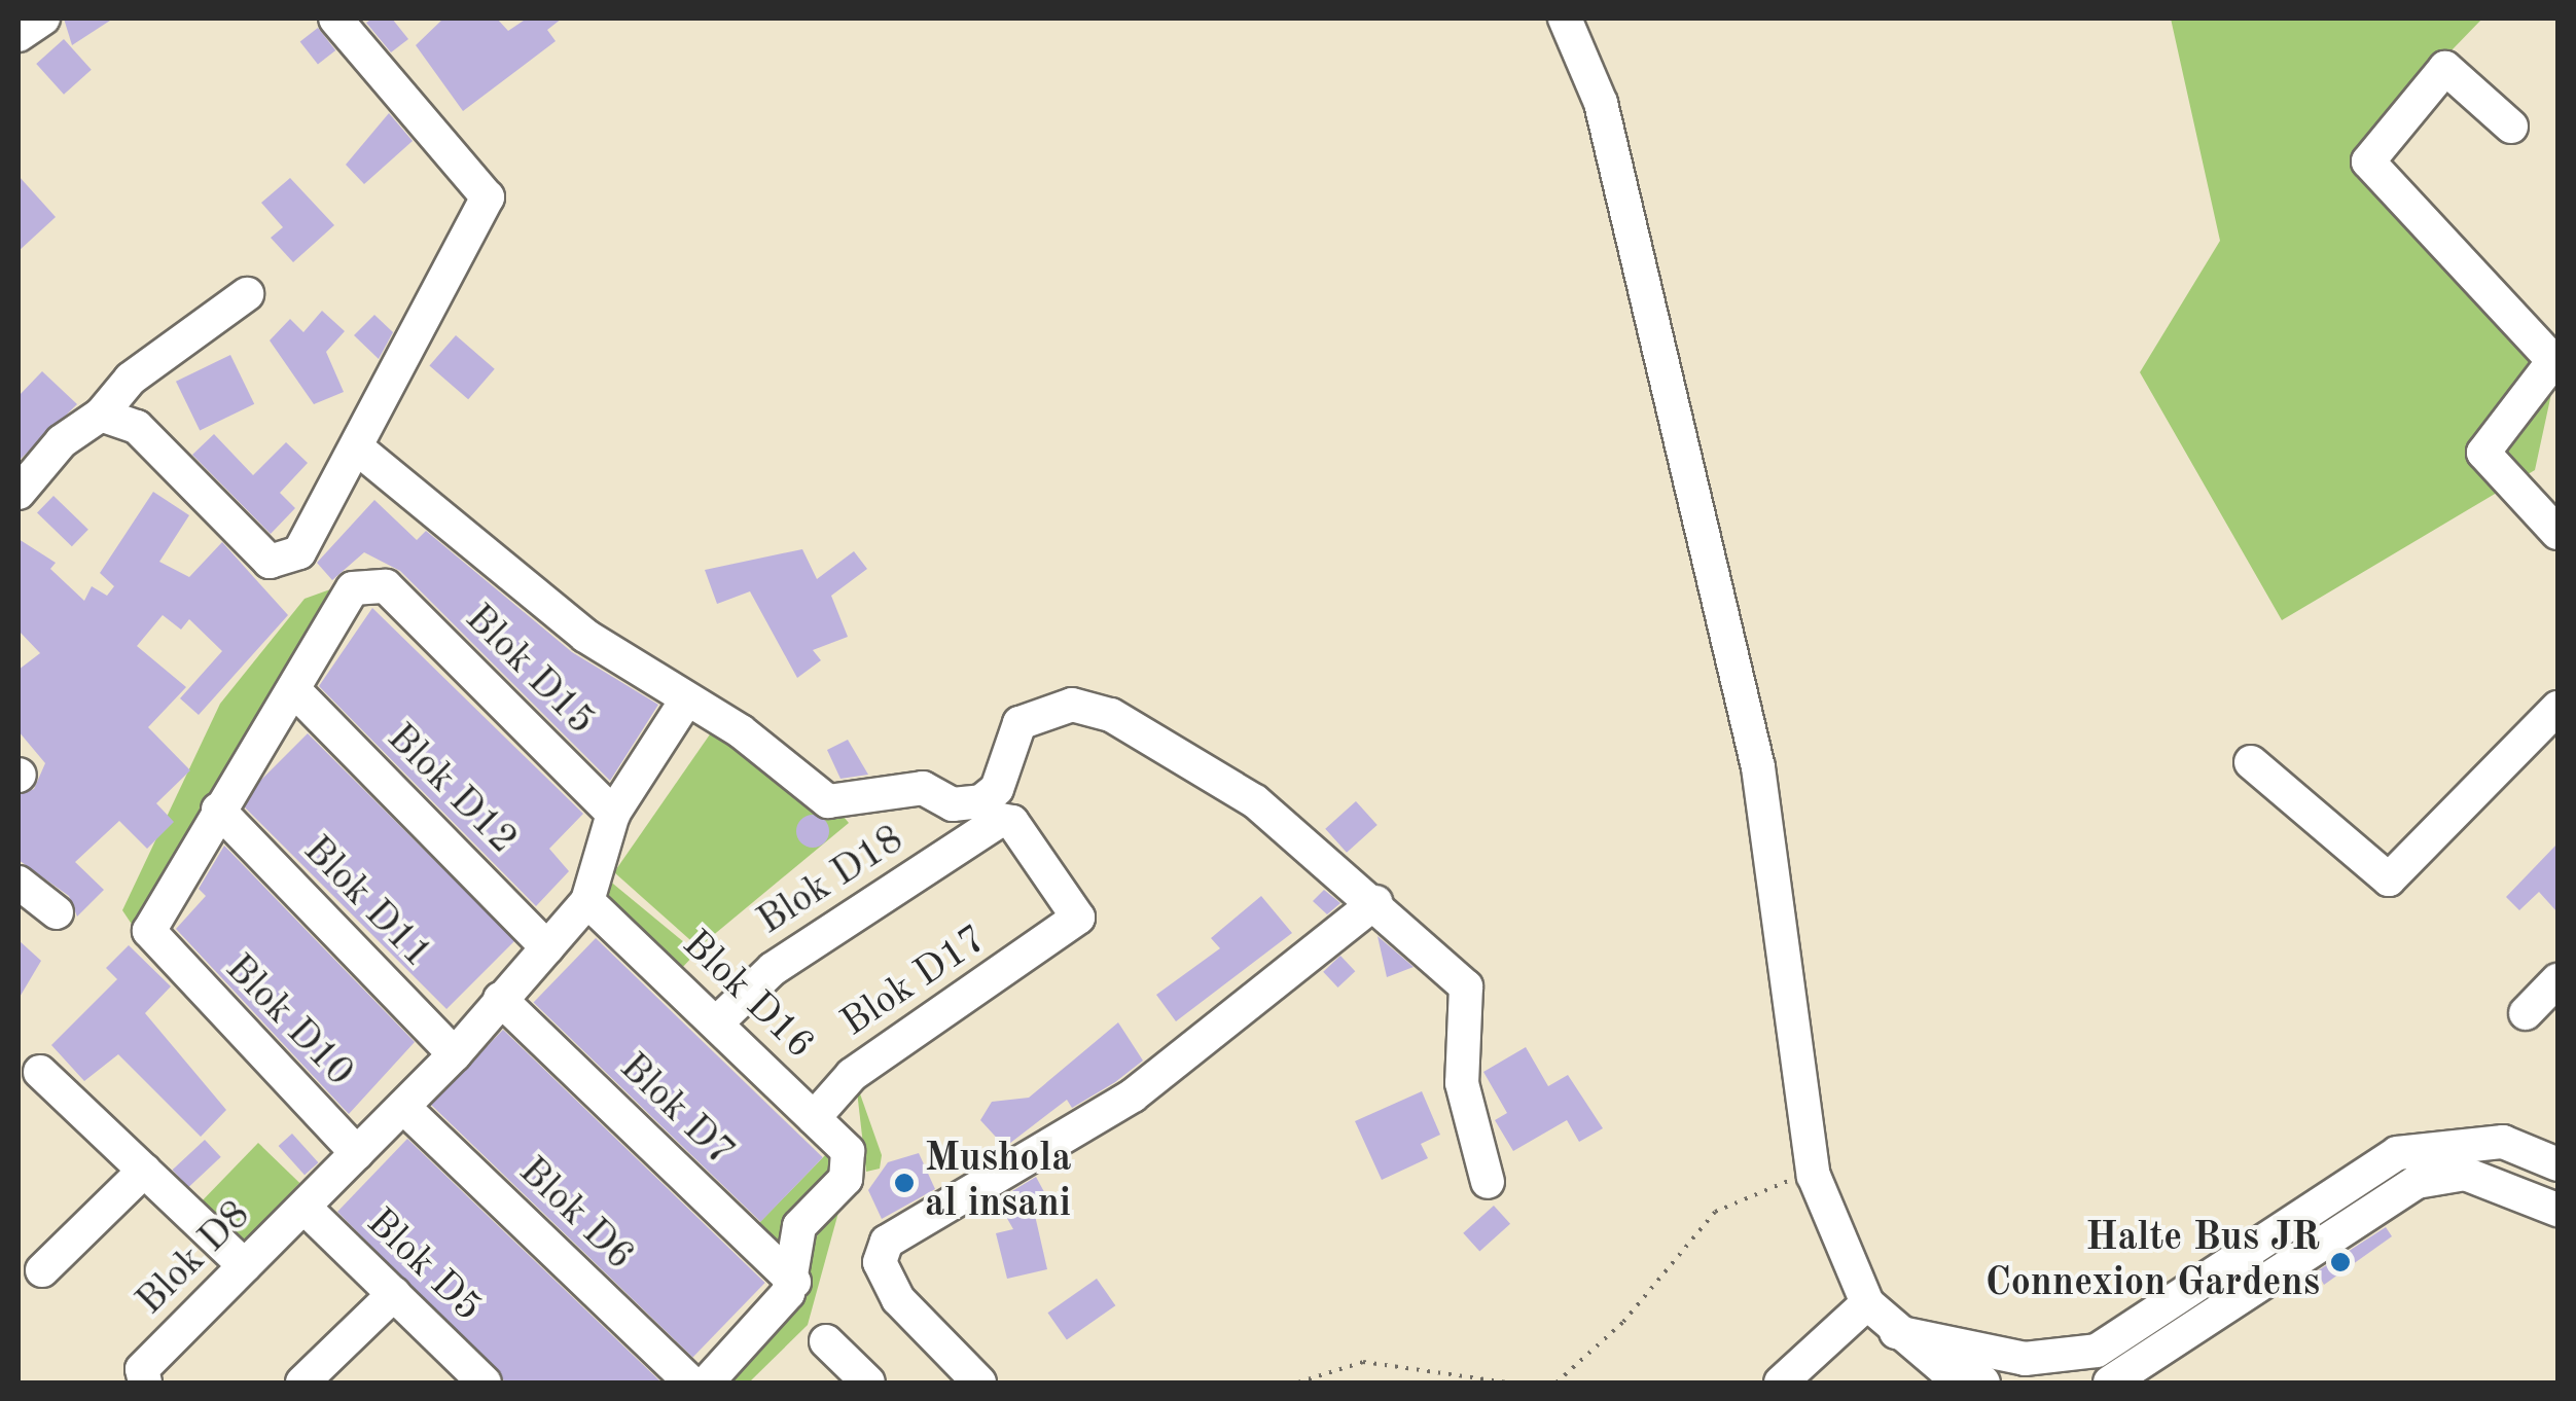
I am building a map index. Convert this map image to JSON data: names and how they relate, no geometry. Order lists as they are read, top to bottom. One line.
{"streets":{"street":["Blok D15","Blok D12","Blok D18","Blok D11","Blok D17","Blok D16","Blok D10","Blok D7","Blok D6","Blok D8","Blok D5"]},"crossings":[["Blok D15","Blok D12"],["Blok D12","Blok D8"],["Blok D18","Blok D17"],["Blok D18","Blok D16"],["Blok D11","Blok D10"],["Blok D11","Blok D8"],["Blok D17","Blok D16"],["Blok D16","Blok D7"],["Blok D16","Blok D8"],["Blok D10","Blok D8"],["Blok D7","Blok D8"],["Blok D6","Blok D8"],["Blok D8","Blok D5"]],"places":["Mushola al insani","Halte Bus JR Connexion Gardens"]}
